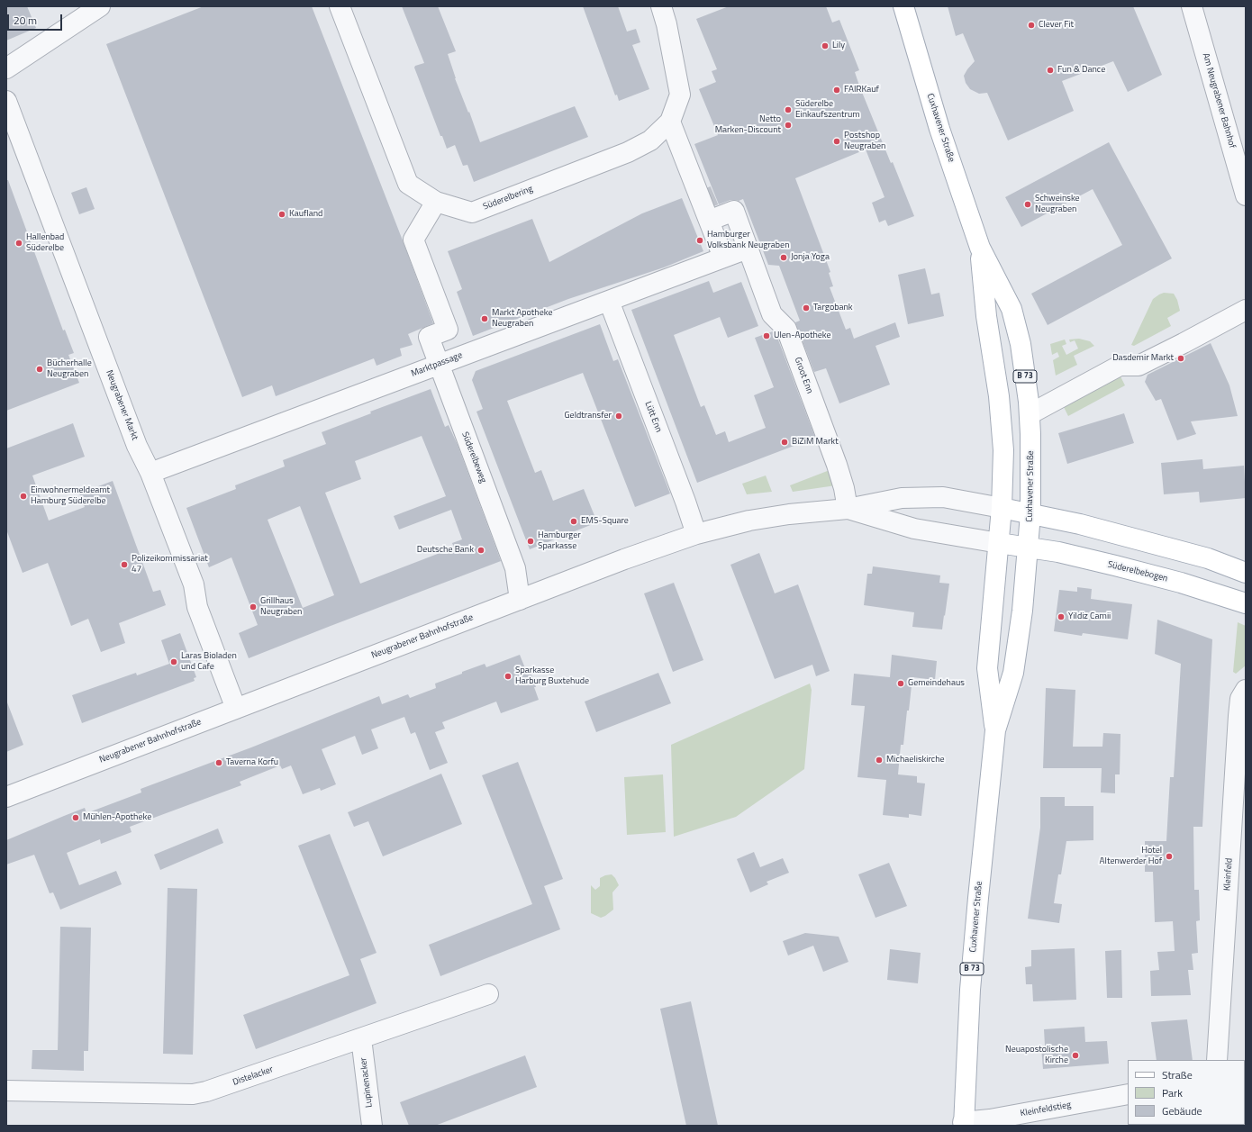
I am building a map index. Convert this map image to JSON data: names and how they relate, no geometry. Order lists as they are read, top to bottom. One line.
{"streets":{"main road":["Cuxhavener Straße","B 73","Süderelbebogen"],"street":["Am Neugrabener Bahnhof","Süderelbering","Marktpassage","Groot Enn","Neugrabener Markt","Lütt Enn","Süderelbeweg","Neugrabener Bahnhofstraße","Kleinfeld","Distelacker","Lupinenacker","Kleinfeldstieg"]},"crossings":[["Cuxhavener Straße","Süderelbebogen"],["Cuxhavener Straße","Neugrabener Bahnhofstraße"],["Cuxhavener Straße","Kleinfeldstieg"],["Marktpassage","Neugrabener Markt"],["Marktpassage","Lütt Enn"],["Marktpassage","Süderelbeweg"],["Groot Enn","Neugrabener Bahnhofstraße"],["Neugrabener Markt","Neugrabener Bahnhofstraße"],["Lütt Enn","Neugrabener Bahnhofstraße"],["Süderelbeweg","Neugrabener Bahnhofstraße"],["Süderelbebogen","Neugrabener Bahnhofstraße"],["Distelacker","Lupinenacker"]],"places":["Clever Fit","Lily","Fun & Dance","FAIRKauf","Süderelbe Einkaufszentrum","Netto Marken-Discount","Postshop Neugraben","Schweinske Neugraben","Kaufland","Hamburger Volksbank Neugraben","Hallenbad Süderelbe","Jonja Yoga","Targobank","Markt Apotheke Neugraben","Ulen-Apotheke","Dasdemir Markt","Bücherhalle Neugraben","Geldtransfer","BiZiM Markt","Einwohnermeldeamt Hamburg Süderelbe","EMS-Square","Hamburger Sparkasse","Deutsche Bank","Polizeikommissariat 47","Grillhaus Neugraben","Yildiz Camii","Laras Bioladen und Cafe","Sparkasse Harburg Buxtehude","Gemeindehaus","Michaeliskirche","Taverna Korfu","Mühlen-Apotheke","Hotel Altenwerder Hof","Neuapostolische Kirche"],"legend":["Straße","Park","Gebäude"],"scale_bar":"20 m"}
